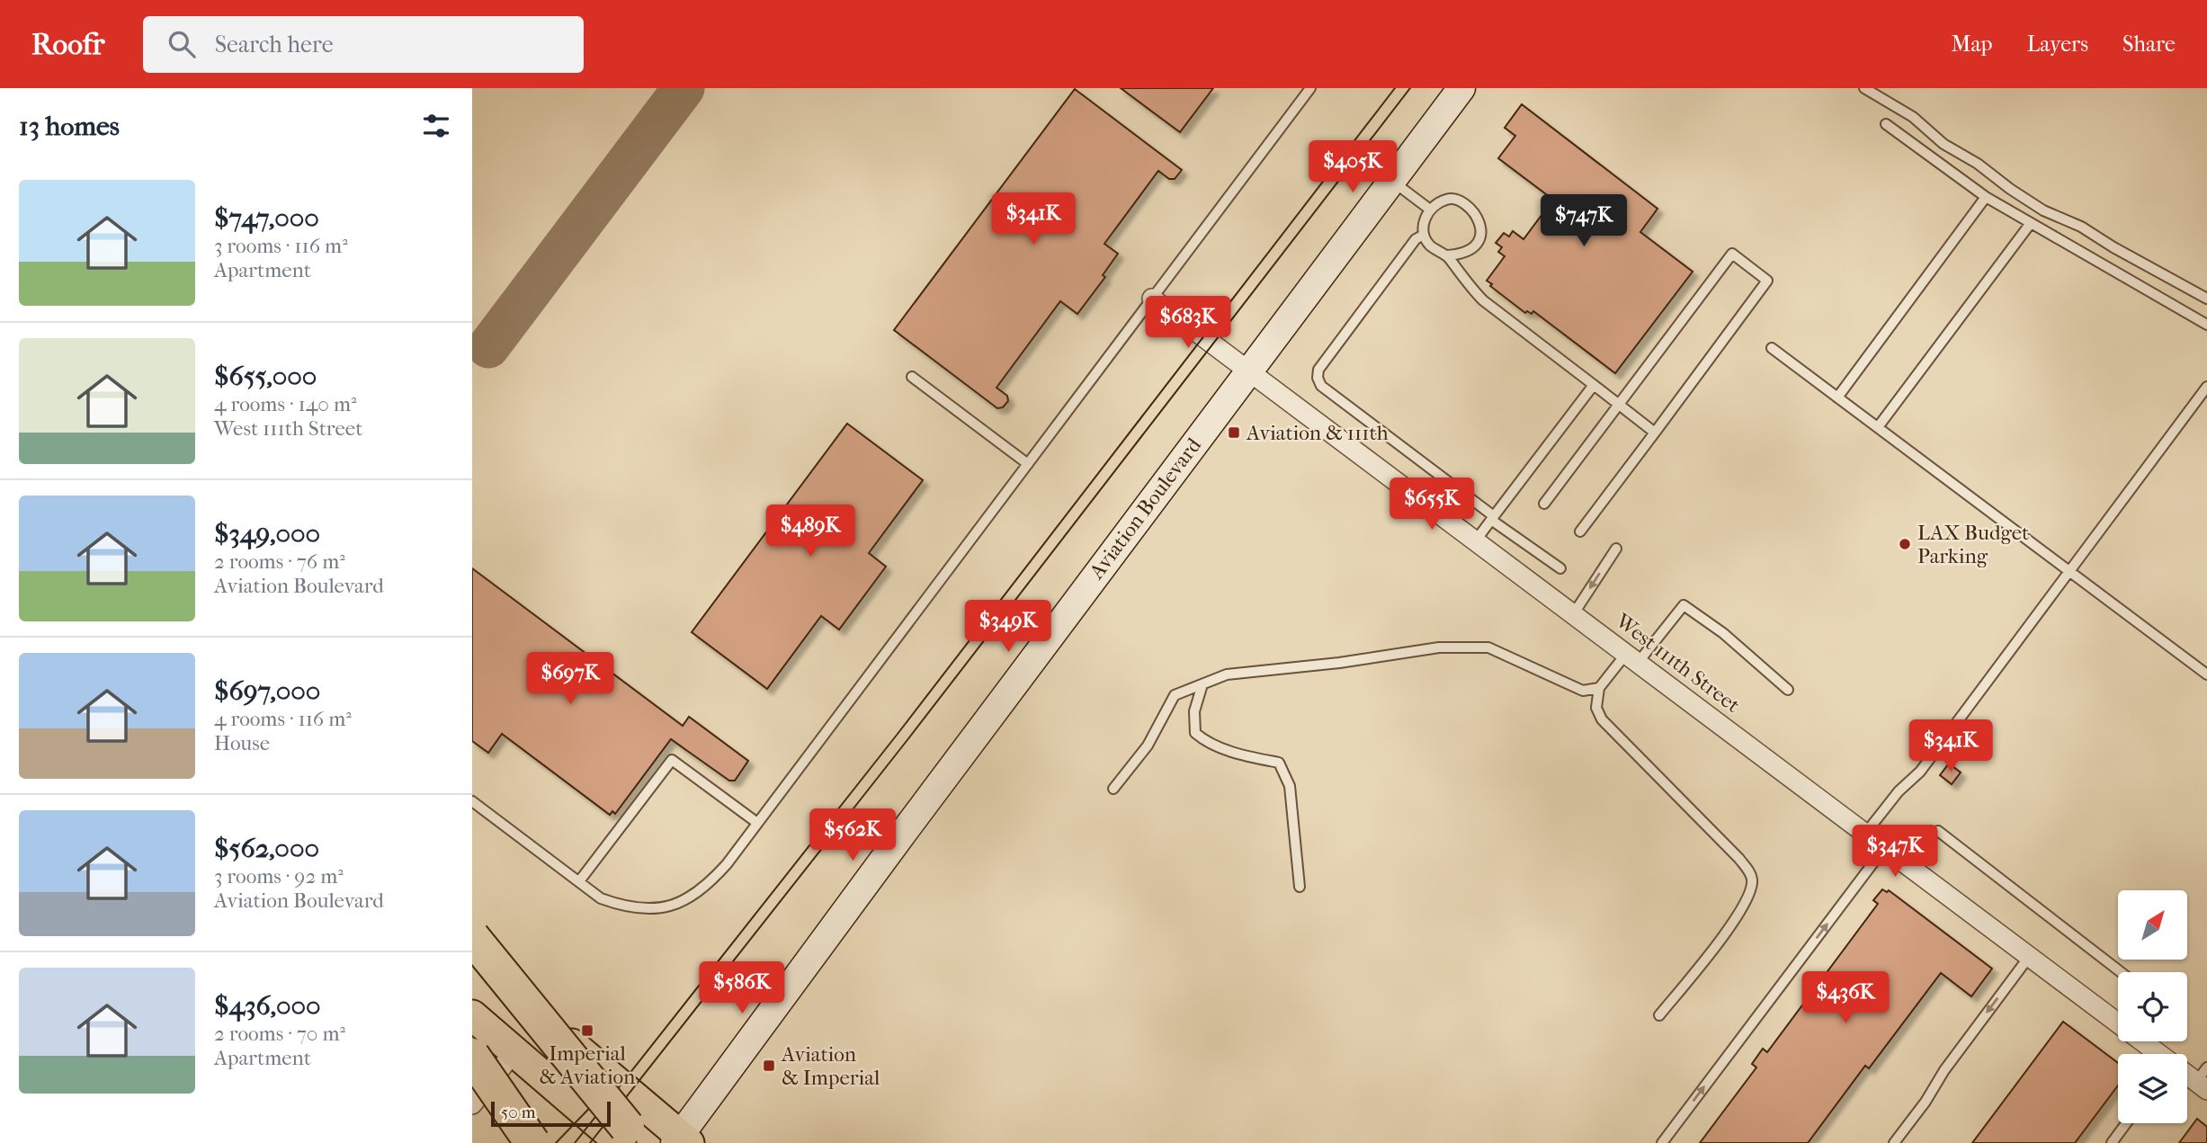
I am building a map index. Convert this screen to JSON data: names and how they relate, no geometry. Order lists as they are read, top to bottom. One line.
{"streets":{"main road":["Aviation Boulevard"],"street":["West 111th Street"]},"crossings":[["Aviation Boulevard","West 111th Street"]],"places":{"transit":["Aviation & 111th","Imperial & Aviation","Aviation & Imperial"],"other":["LAX Budget Parking"]},"scale_bar":"50 m","north":"top right","page":{"header":"Roofr","search":"Search here","nav":["Map","Layers","Share"],"heading":"13 homes","price":["$405K","$341K","$747K","$683K","$655K","$489K","$349K","$697K","$341K","$562K","$347K","$586K","$436K"],"list":[{"name":"$747,000","note":"3 rooms · 116 m² · Apartment"},{"name":"$655,000","note":"4 rooms · 140 m² · West 111th Street"},{"name":"$349,000","note":"2 rooms · 76 m² · Aviation Boulevard"},{"name":"$697,000","note":"4 rooms · 116 m² · House"},{"name":"$562,000","note":"3 rooms · 92 m² · Aviation Boulevard"},{"name":"$436,000","note":"2 rooms · 70 m² · Apartment"}],"scale":"50 m"}}
